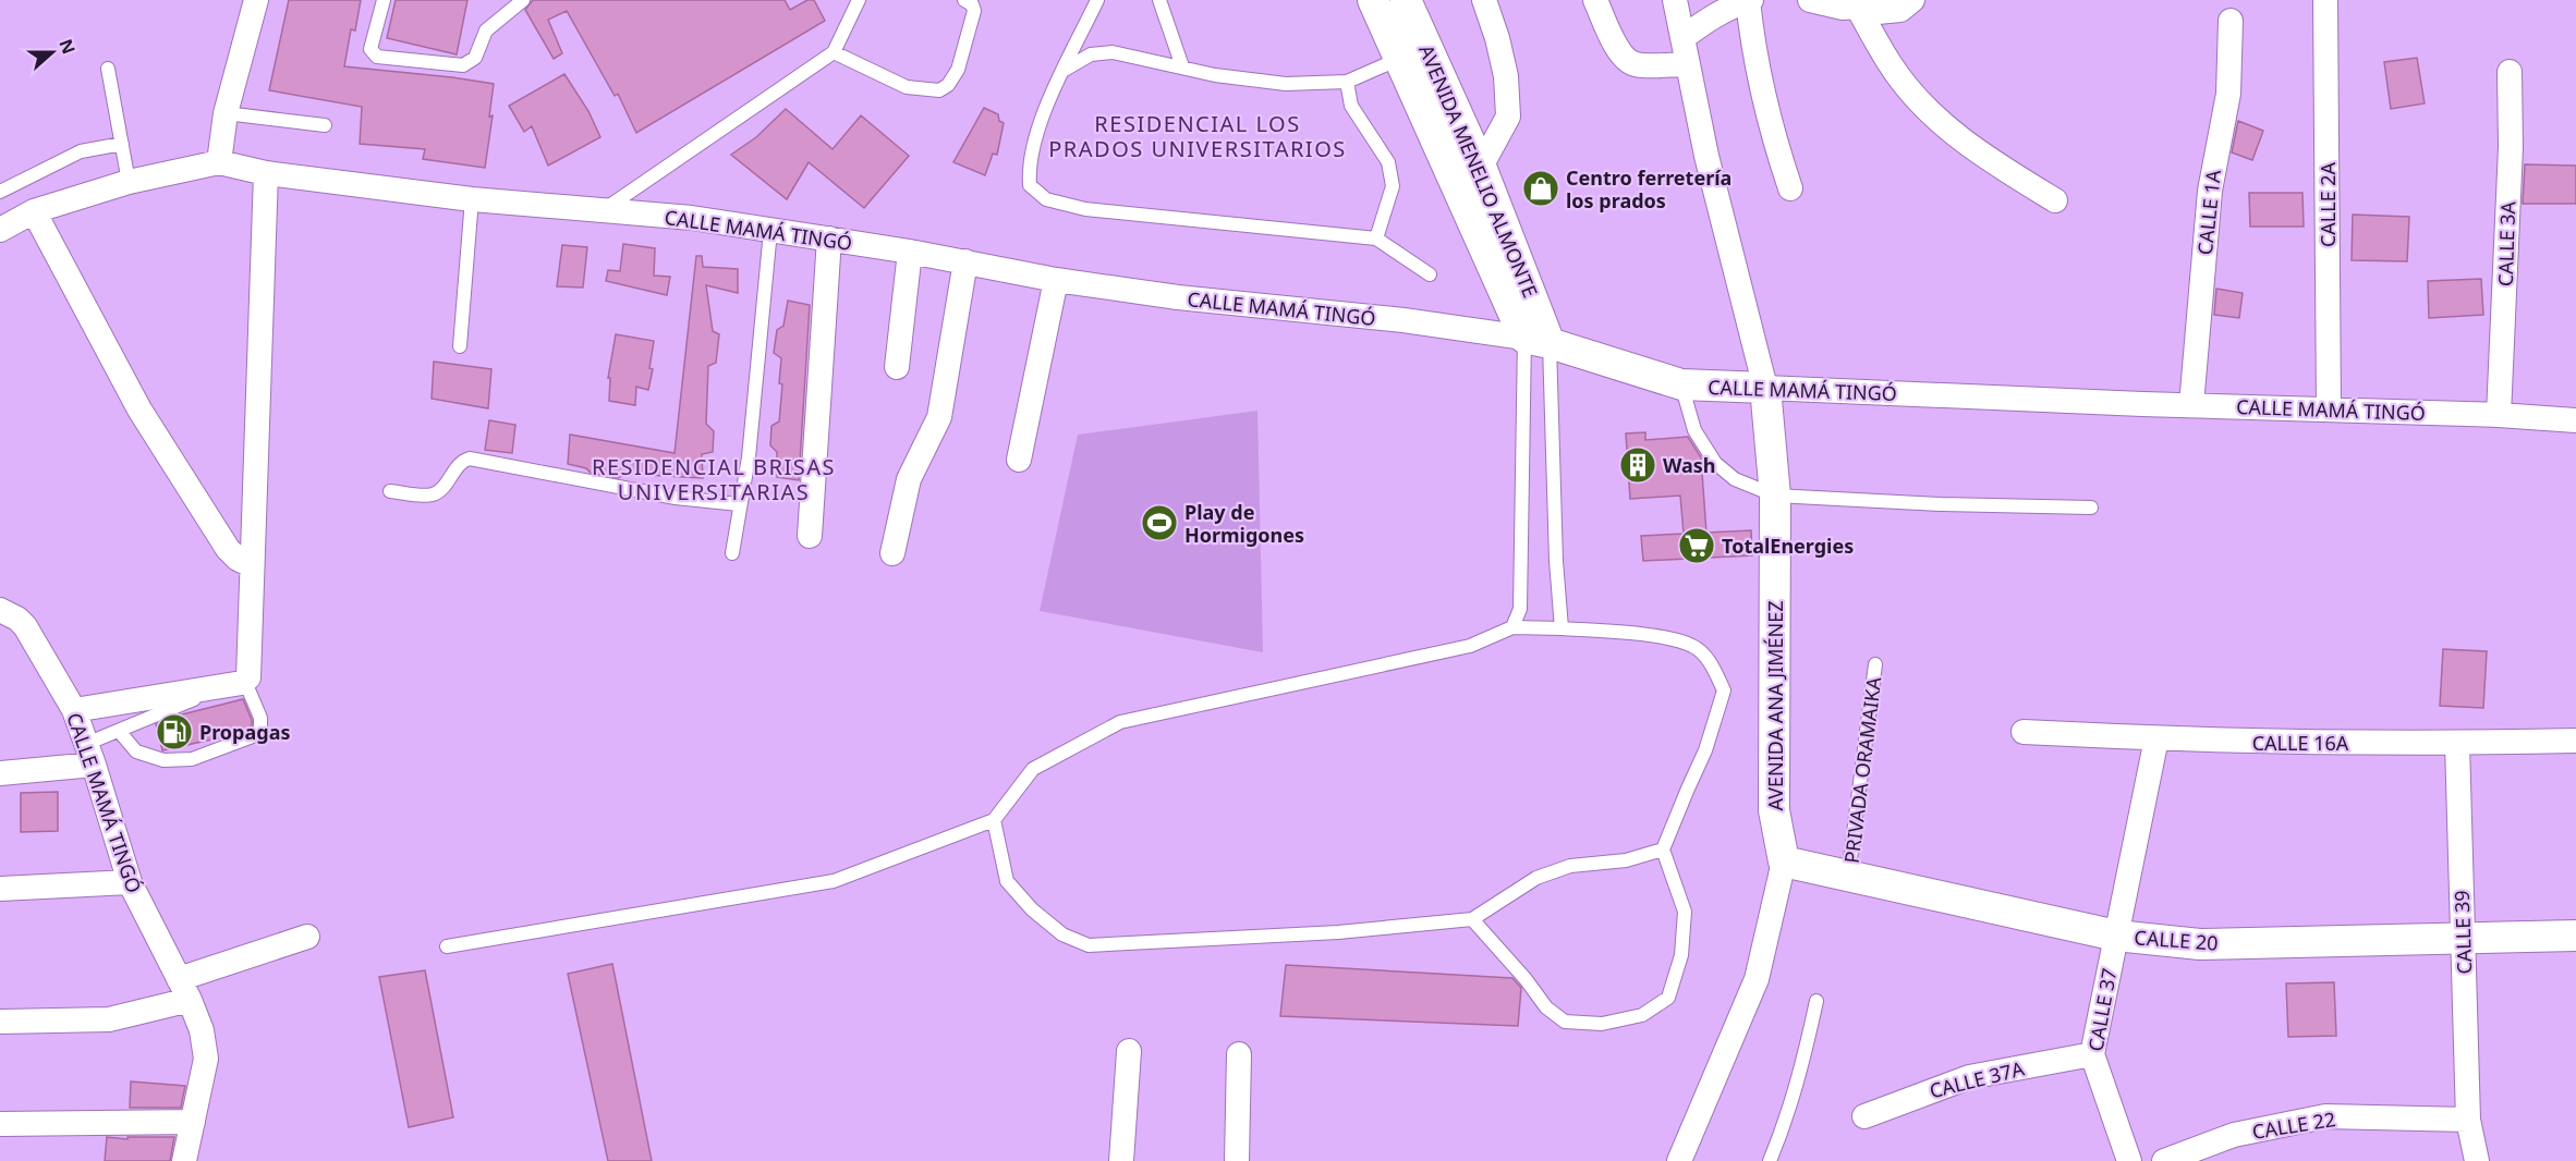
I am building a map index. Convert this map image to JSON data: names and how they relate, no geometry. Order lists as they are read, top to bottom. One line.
{"streets":{"street":["AVENIDA MENELIO ALMONTE","CALLE 2A","CALLE 1A","CALLE MAMÁ TINGÓ","CALLE 3A","AVENIDA ANA JIMÉNEZ","CALLE 16A","CALLE 39","CALLE 20","CALLE 37","CALLE 37A","CALLE 22"],"lane":["PRIVADA ORAMAIKA"]},"crossings":[["AVENIDA MENELIO ALMONTE","CALLE MAMÁ TINGÓ"],["CALLE 2A","CALLE MAMÁ TINGÓ"],["CALLE 1A","CALLE MAMÁ TINGÓ"],["CALLE MAMÁ TINGÓ","CALLE 3A"],["CALLE MAMÁ TINGÓ","AVENIDA ANA JIMÉNEZ"],["AVENIDA ANA JIMÉNEZ","CALLE 20"],["CALLE 16A","CALLE 39"],["CALLE 16A","CALLE 37"],["PRIVADA ORAMAIKA","CALLE 20"],["CALLE 39","CALLE 20"],["CALLE 39","CALLE 22"],["CALLE 20","CALLE 37"],["CALLE 37","CALLE 37A"]],"districts":["RESIDENCIAL LOS PRADOS UNIVERSITARIOS","RESIDENCIAL BRISAS UNIVERSITARIAS"],"places":{"shop":["Centro ferretería los prados"],"building":["Wash"],"sports":["Play de Hormigones"],"supermarket":["TotalEnergies"],"fuel station":["Propagas"]},"north":"right"}
